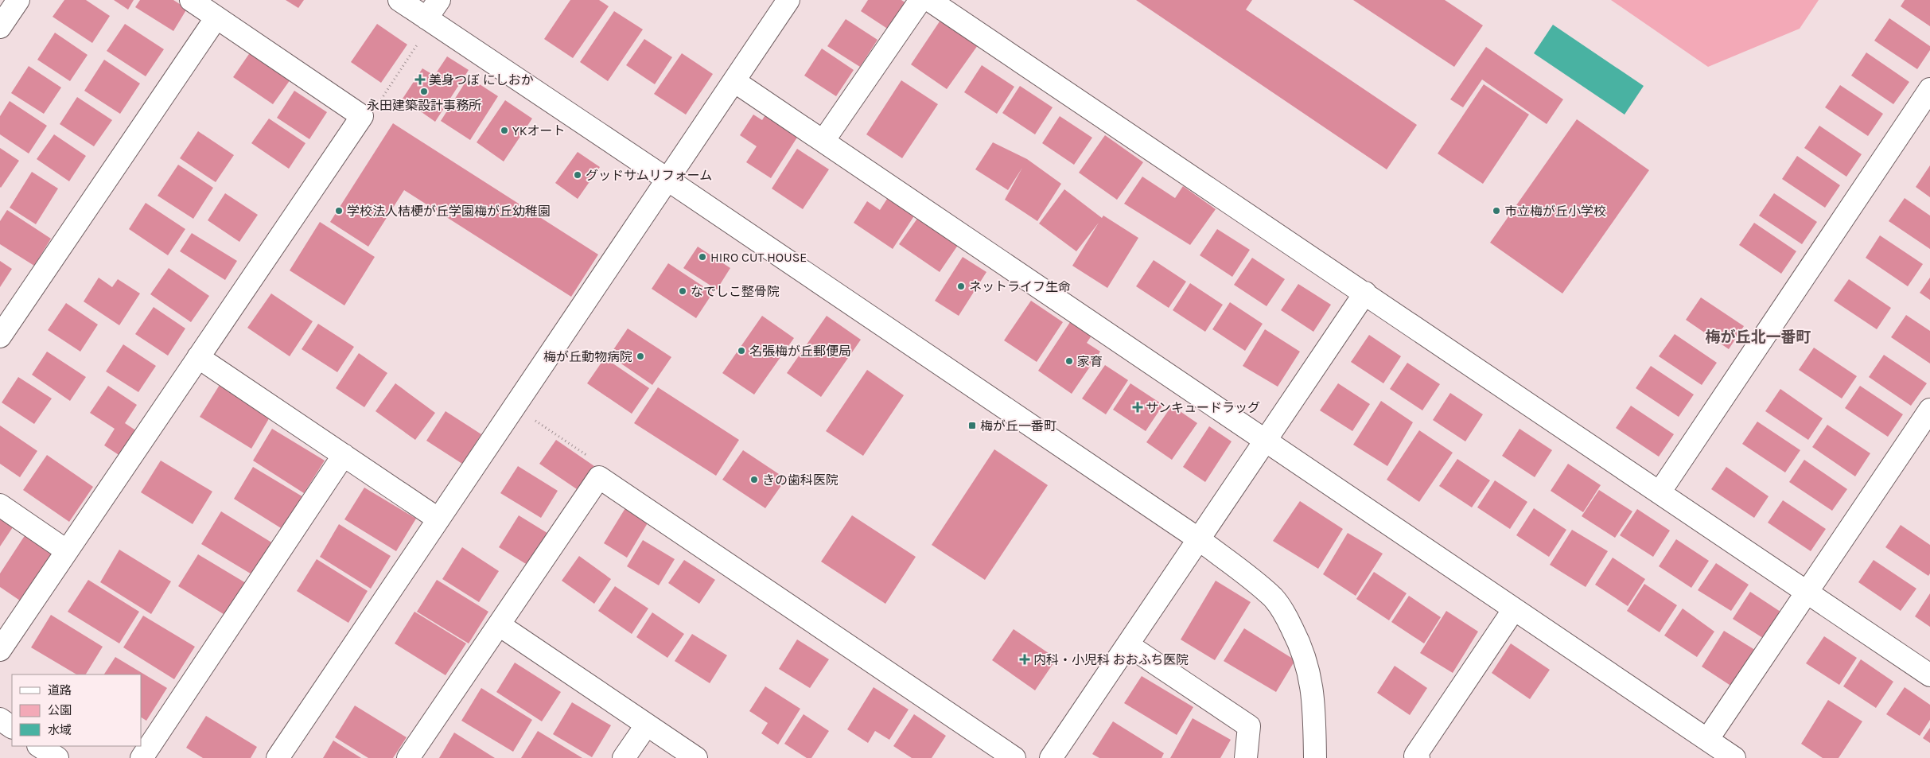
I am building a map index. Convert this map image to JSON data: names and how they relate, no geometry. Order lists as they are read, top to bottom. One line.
{"districts":["梅が丘北一番町"],"places":{"health":["美身つぼ にしおか","サンキュードラッグ","内科・小児科 おおふち医院"],"other":["永田建築設計事務所","YKオート","グッドサムリフォーム","学校法人桔梗が丘学園梅が丘幼稚園","市立梅が丘小学校","HIRO CUT HOUSE","ネットライフ生命","なでしこ整骨院","名張梅が丘郵便局","梅が丘動物病院","家育","きの歯科医院"],"transit":["梅が丘一番町"]},"legend":["道路","公園","水域"]}
